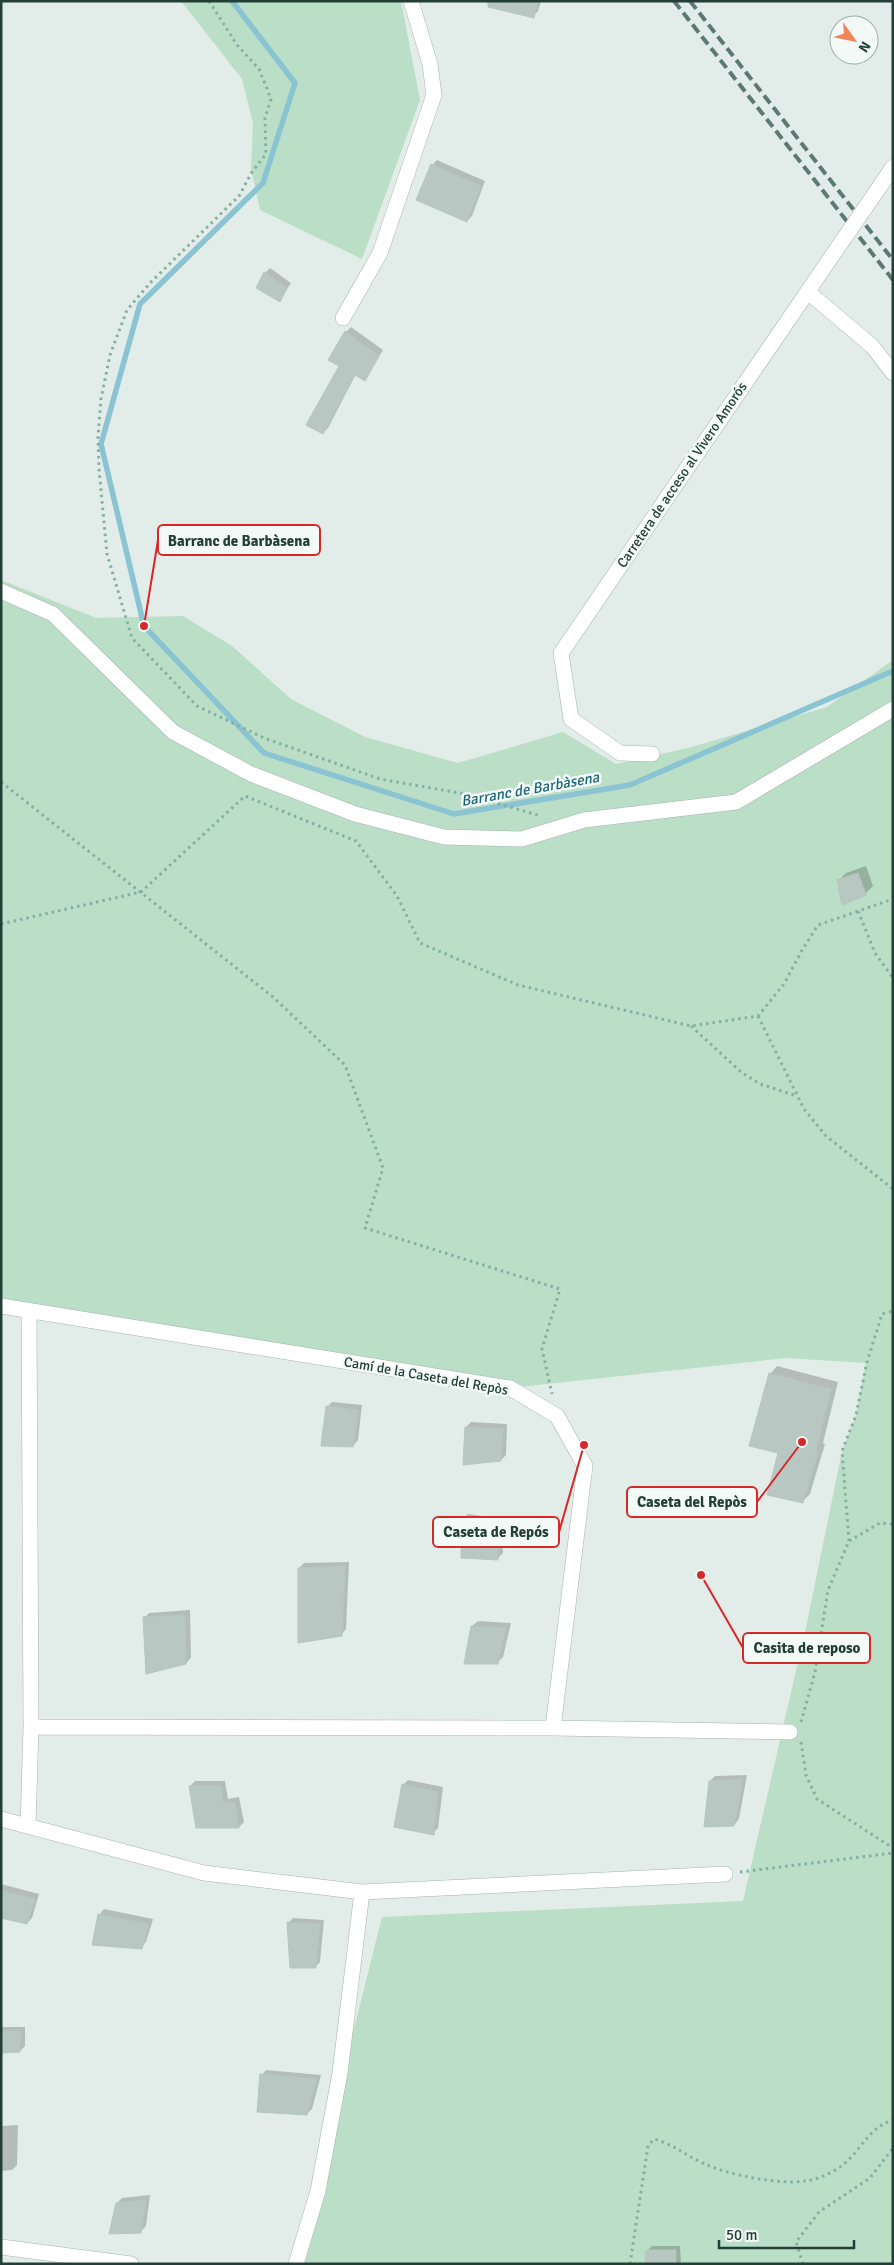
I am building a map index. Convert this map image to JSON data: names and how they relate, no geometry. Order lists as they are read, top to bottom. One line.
{"streets":{"street":["Carretera de acceso al Vivero Amorós","Camí de la Caseta del Repòs"]},"water":["Barranc de Barbàsena"],"places":["Barranc de Barbàsena","Caseta del Repòs","Caseta de Repós","Casita de reposo"],"scale_bar":"50 m","north":"bottom right"}
